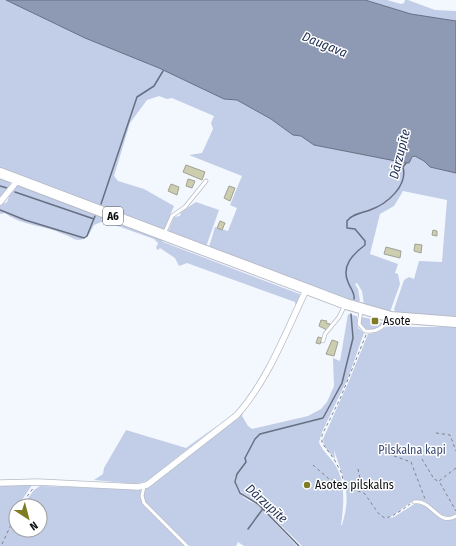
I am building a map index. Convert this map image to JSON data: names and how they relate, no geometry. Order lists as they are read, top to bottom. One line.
{"streets":{"highway":["A6"]},"water":["Daugava","Dārzupīte"],"parks":["Pilskalna kapi"],"places":{"transit":["Asote"],"other":["Asotes pilskalns"]},"north":"bottom right"}
